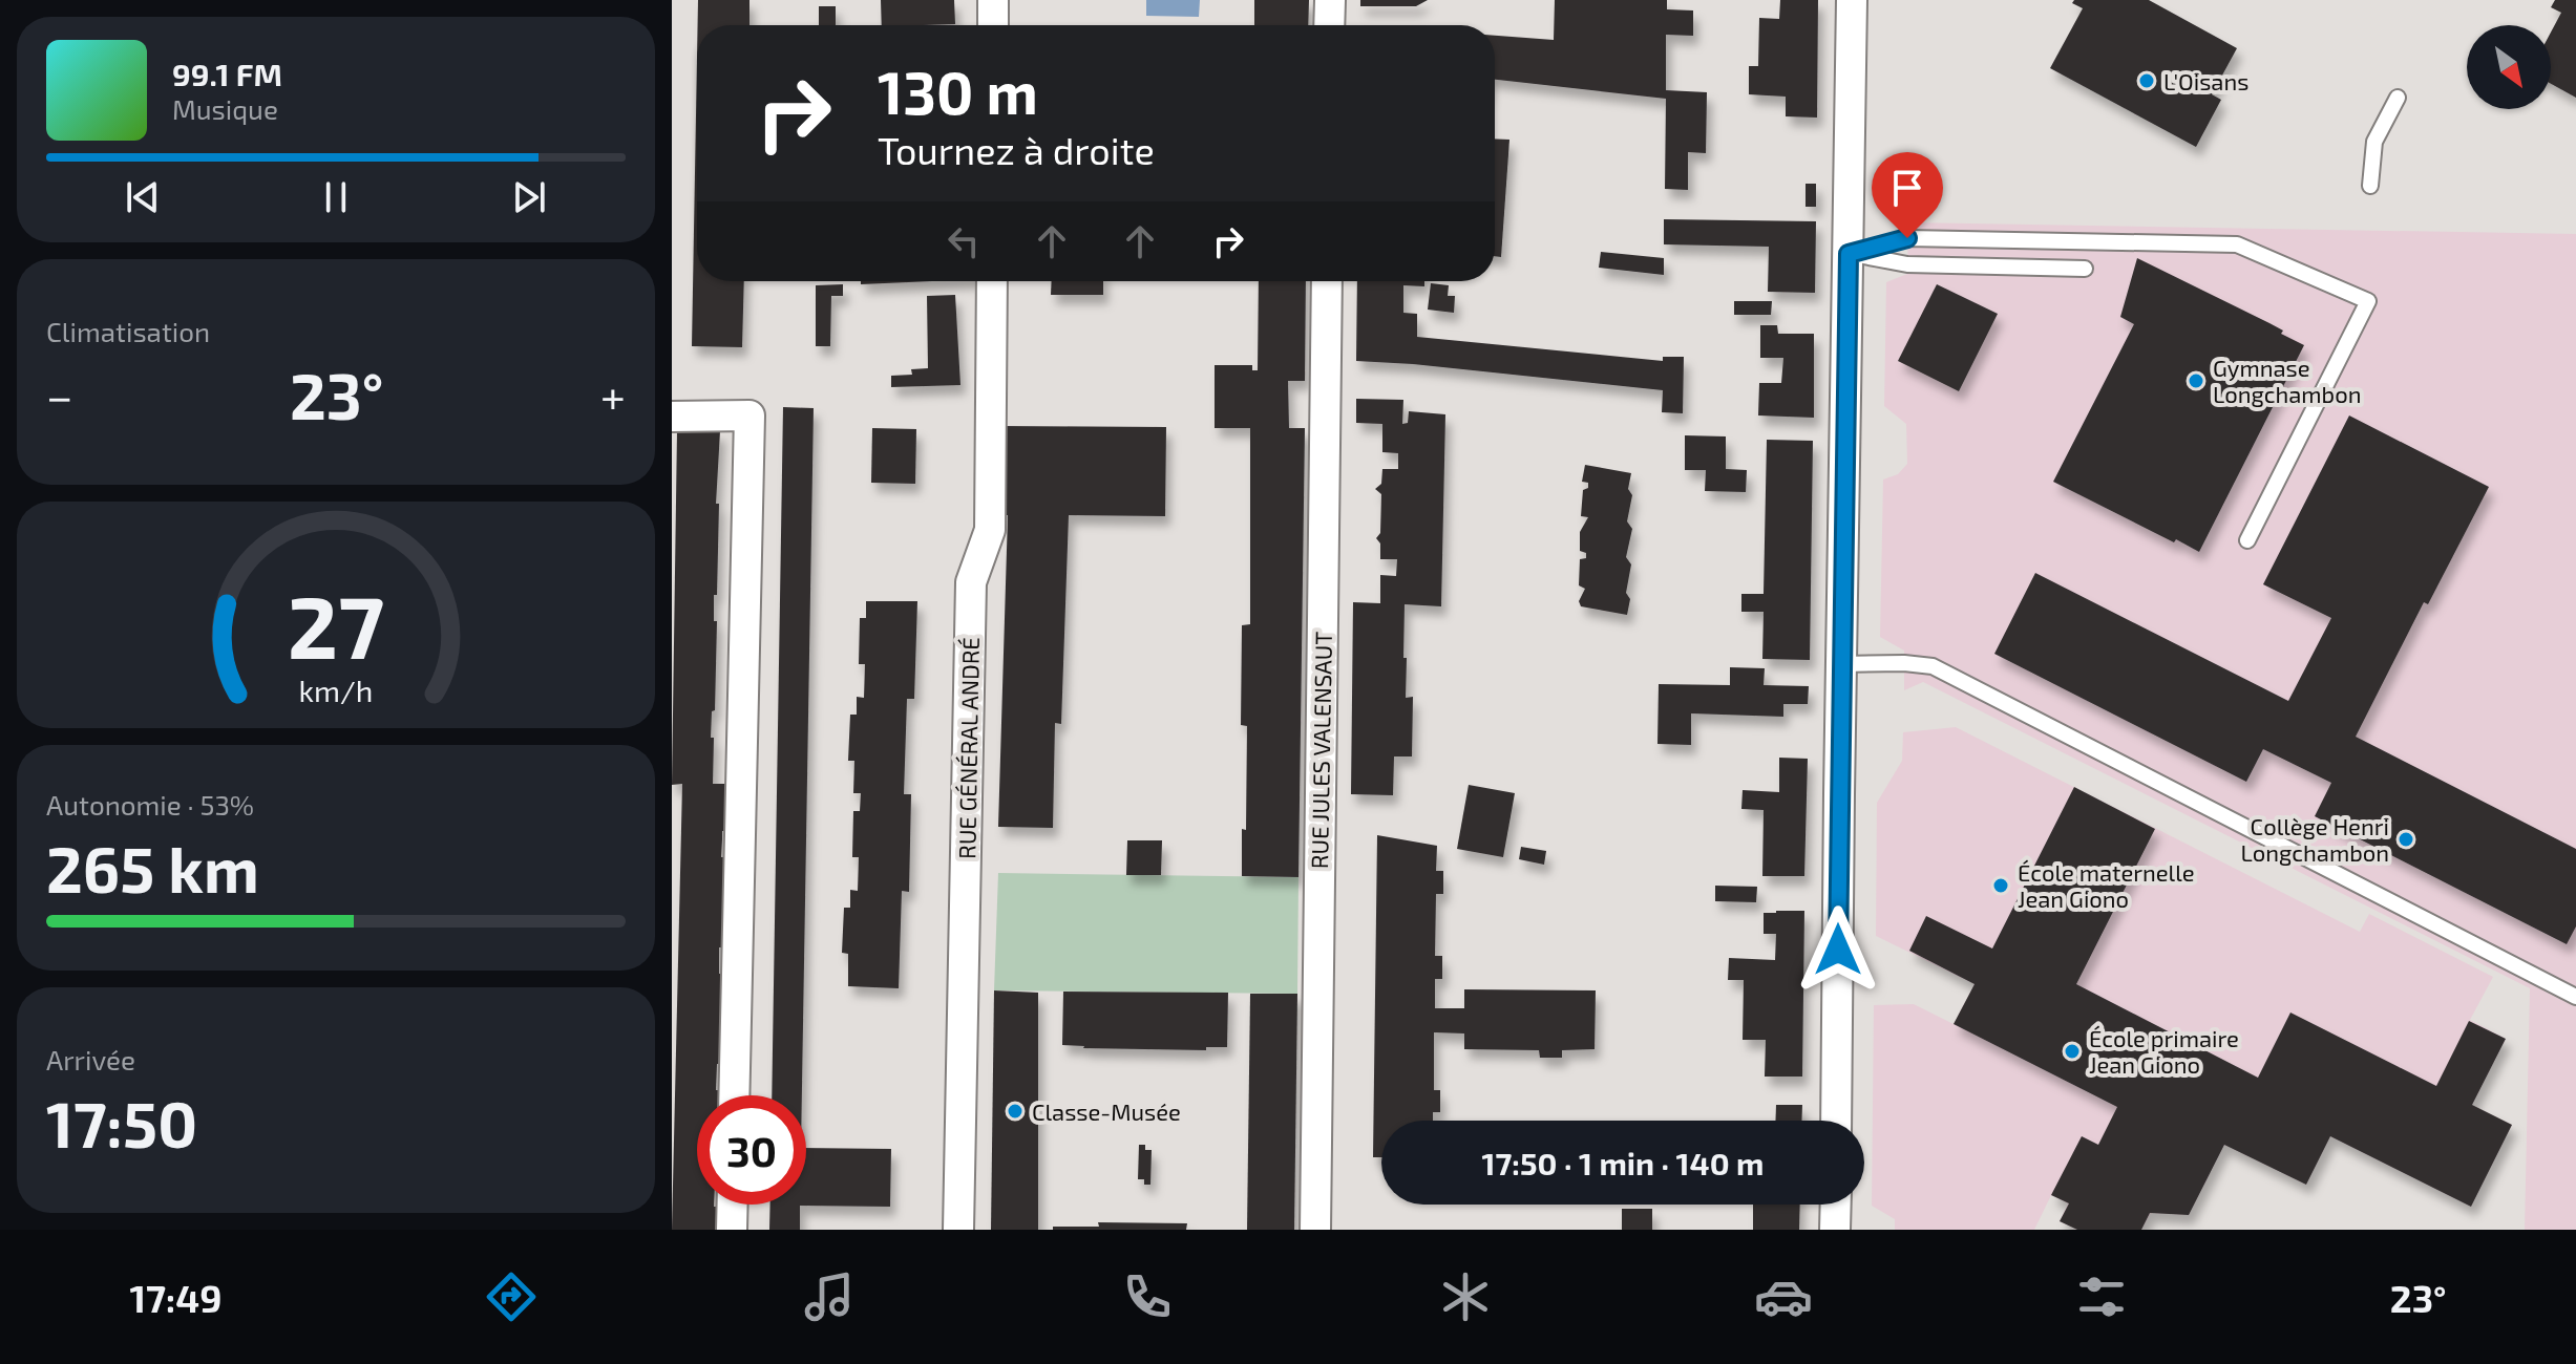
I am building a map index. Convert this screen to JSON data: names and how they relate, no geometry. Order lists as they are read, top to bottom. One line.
{"streets":{"street":["RUE GÉNÉRAL ANDRÉ","RUE JULES VALENSAUT"]},"places":["L'Oisans","Gymnase Longchambon","Collège Henri Longchambon","École maternelle Jean Giono","École primaire Jean Giono","Classe-Musée"],"north":"bottom right","page":{"turn":["130 m","Tournez à droite"],"song":["99.1 FM","Musique"],"tile":["Climatisation",["Autonomie · 53%","265 km"],["Arrivée","17:50"]],"heat":["−","23°","+"],"limit":"30","trip":"17:50 · 1 min · 140 m","tabs":["17:49","23°"],"gauge":["27","km/h"]}}
